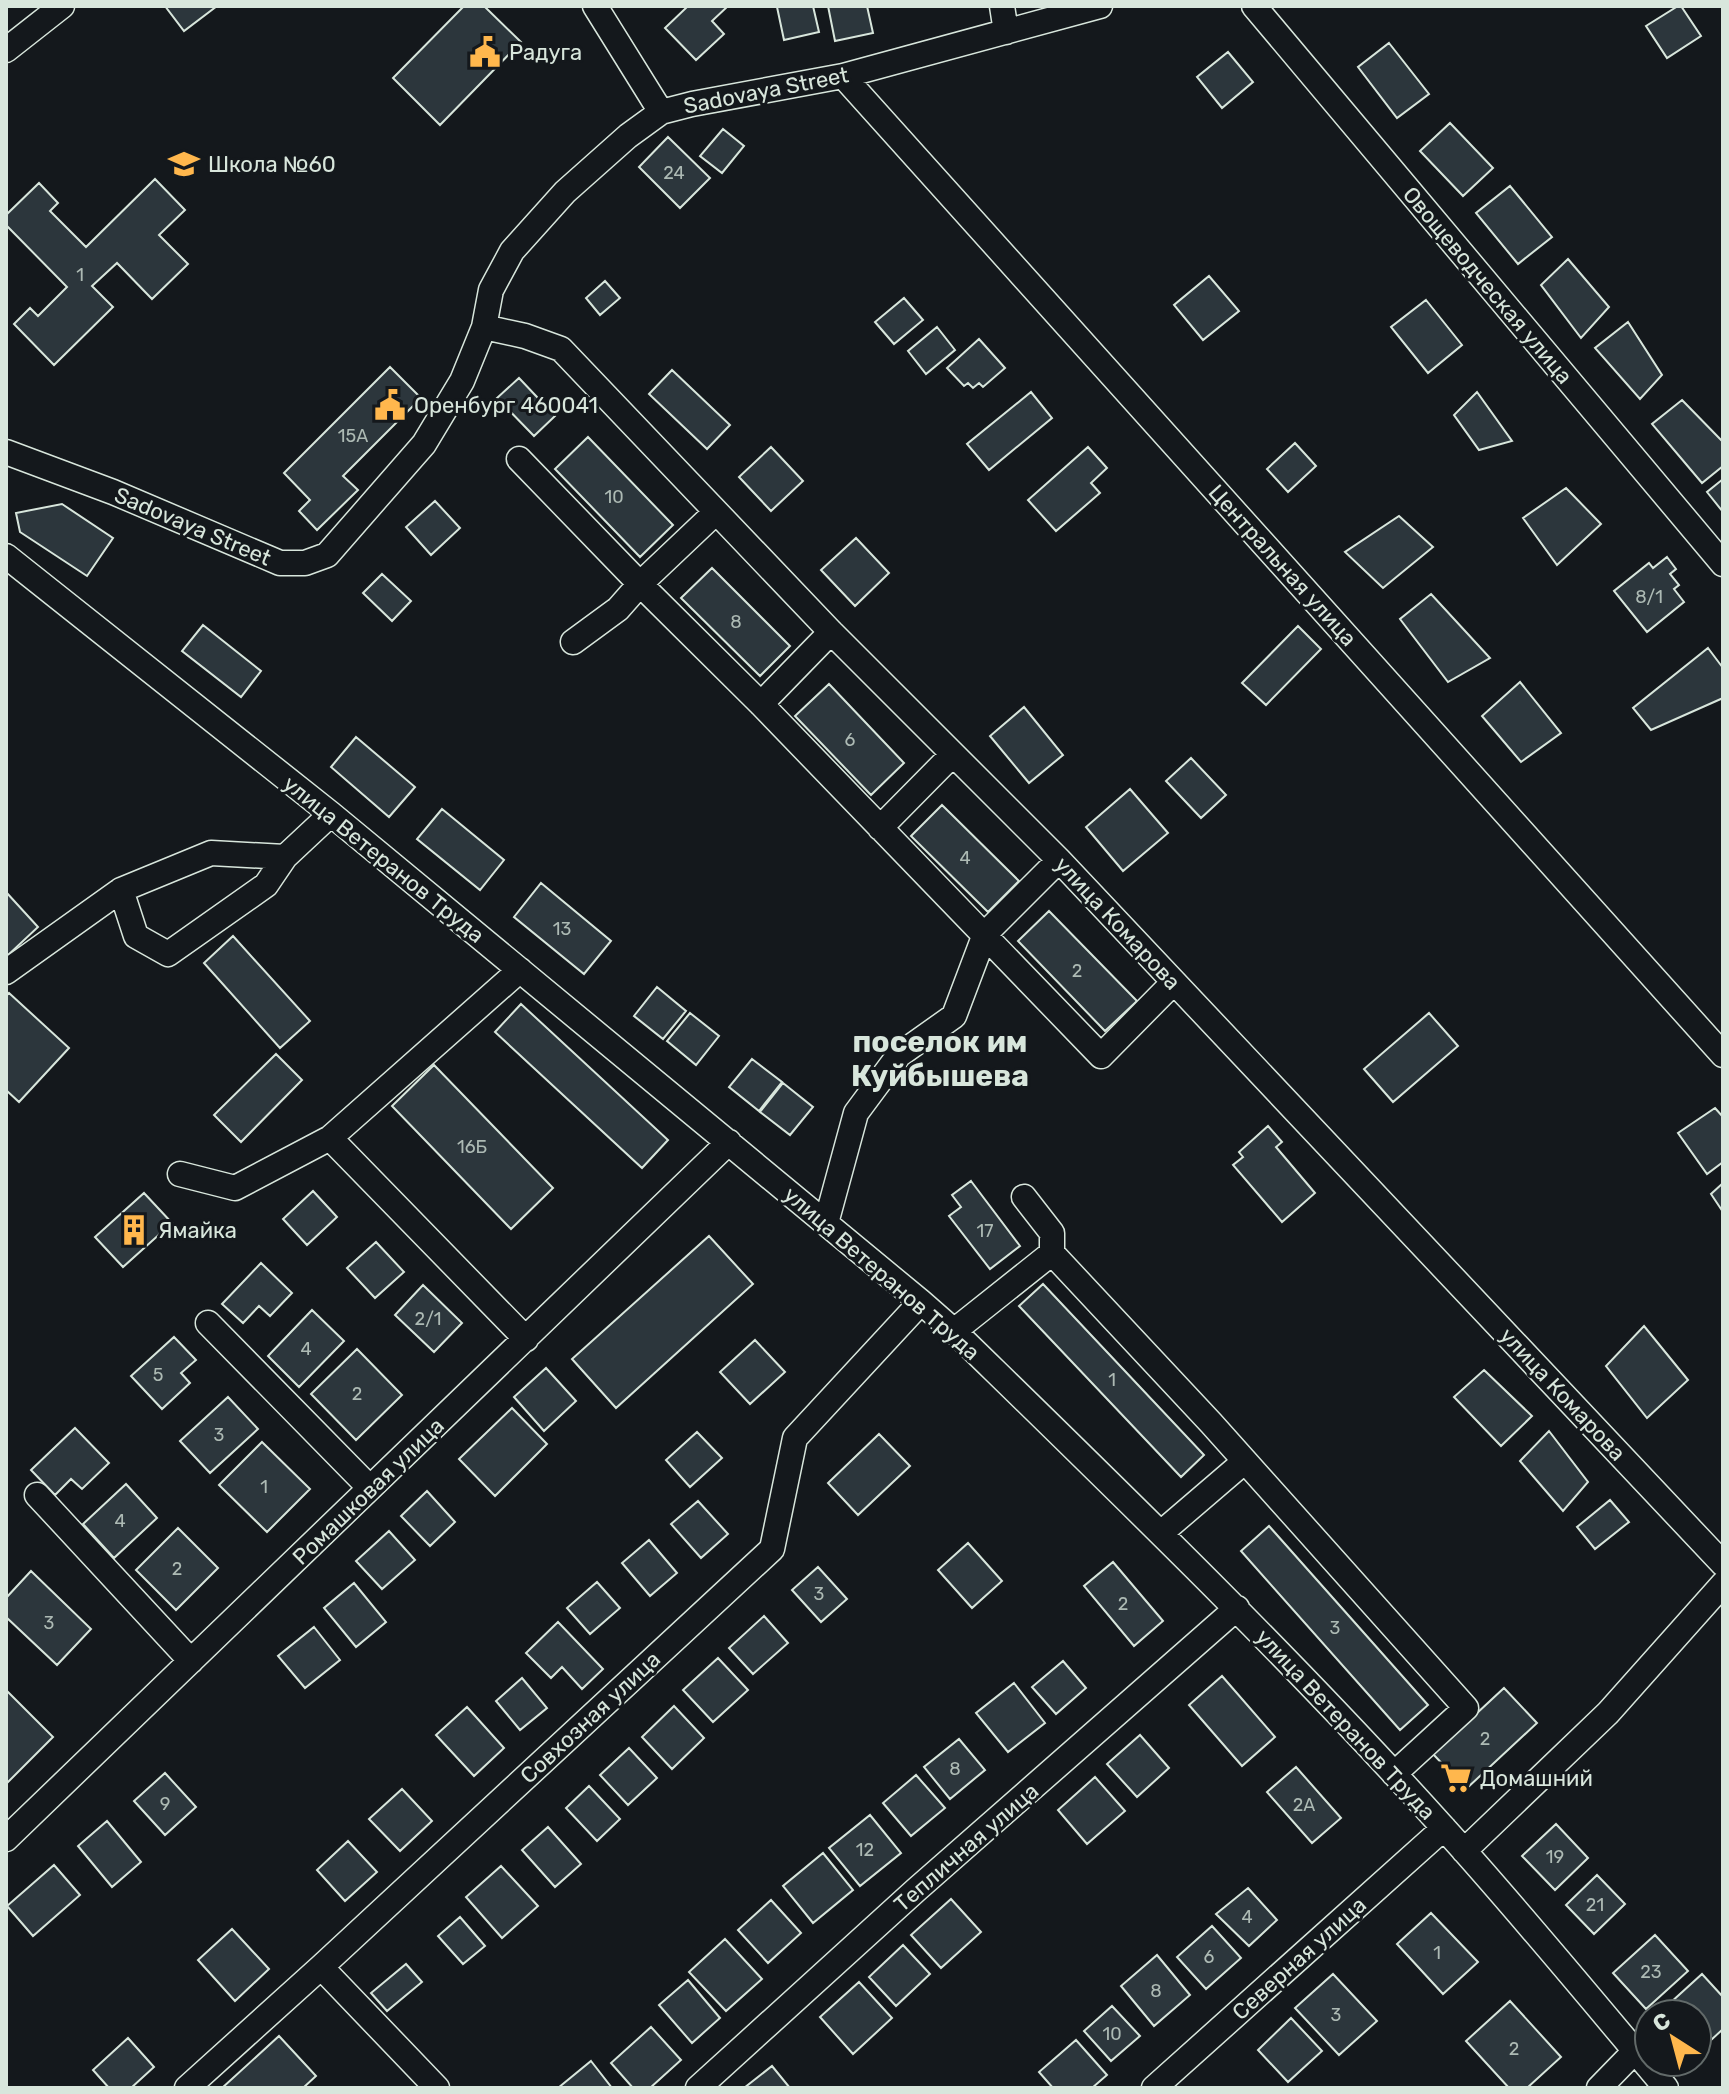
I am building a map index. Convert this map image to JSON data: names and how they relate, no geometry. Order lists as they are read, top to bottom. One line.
{"streets":{"street":["Sadovaya Street","Овощеводческая улица","Центральная улица","улица Ветеранов Труда","улица Комарова","Ромашковая улица","Совхозная улица","Тепличная улица","Северная улица"]},"crossings":[["Sadovaya Street","Центральная улица"],["Sadovaya Street","улица Комарова"],["улица Ветеранов Труда","Ромашковая улица"],["улица Ветеранов Труда","Совхозная улица"],["улица Ветеранов Труда","Тепличная улица"],["улица Ветеранов Труда","Северная улица"]],"districts":["поселок им Куйбышева"],"places":{"public building":["Радуга","Оренбург 460041"],"school or university":["Школа №60"],"building":["Ямайка"],"supermarket":["Домашний"]},"house_numbers":["24","1","15А","10","8/1","8","6","4","13","2","16Б","17","2/1","4","5","1","2","3","1","4","2","3","2","3","3","2","8","9","2А","12","19","21","4","1","6","23","8","3","10","2"],"north":"top left"}
